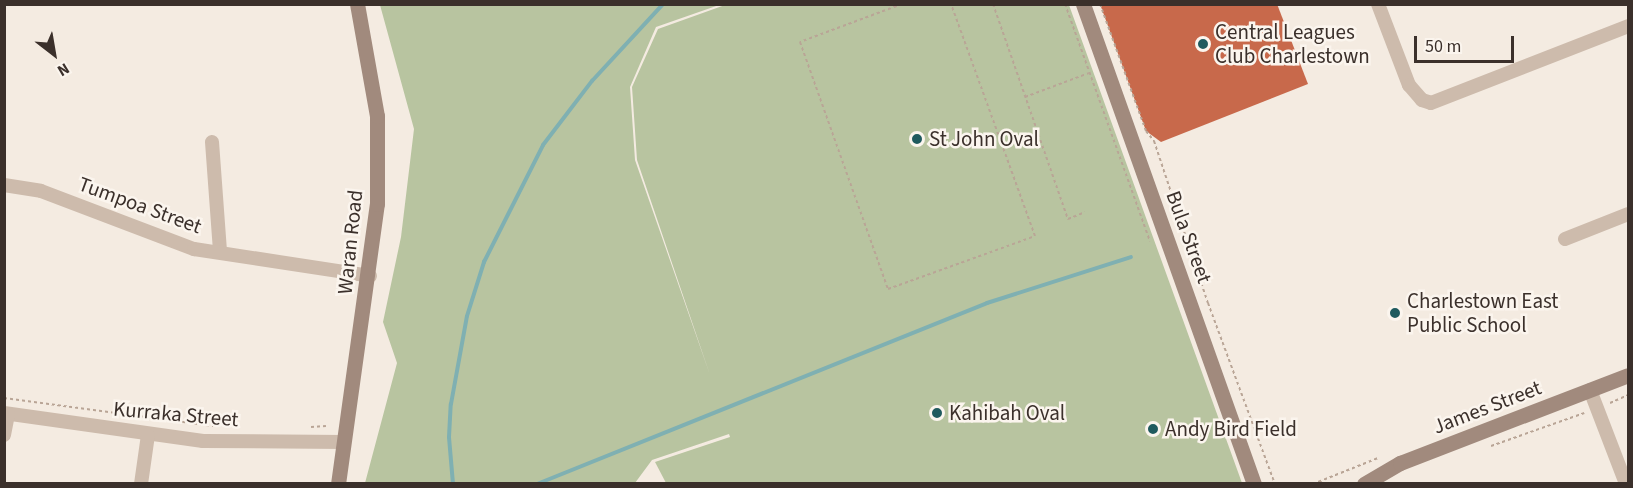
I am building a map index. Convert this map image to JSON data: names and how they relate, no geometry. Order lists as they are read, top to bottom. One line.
{"streets":{"street":["Tumpoa Street","Bula Street","Waran Road","James Street","Kurraka Street"]},"crossings":[["Tumpoa Street","Waran Road"],["Waran Road","Kurraka Street"]],"places":["Central Leagues Club Charlestown","St John Oval","Charlestown East Public School","Kahibah Oval","Andy Bird Field"],"scale_bar":"50 m","north":"bottom right"}
